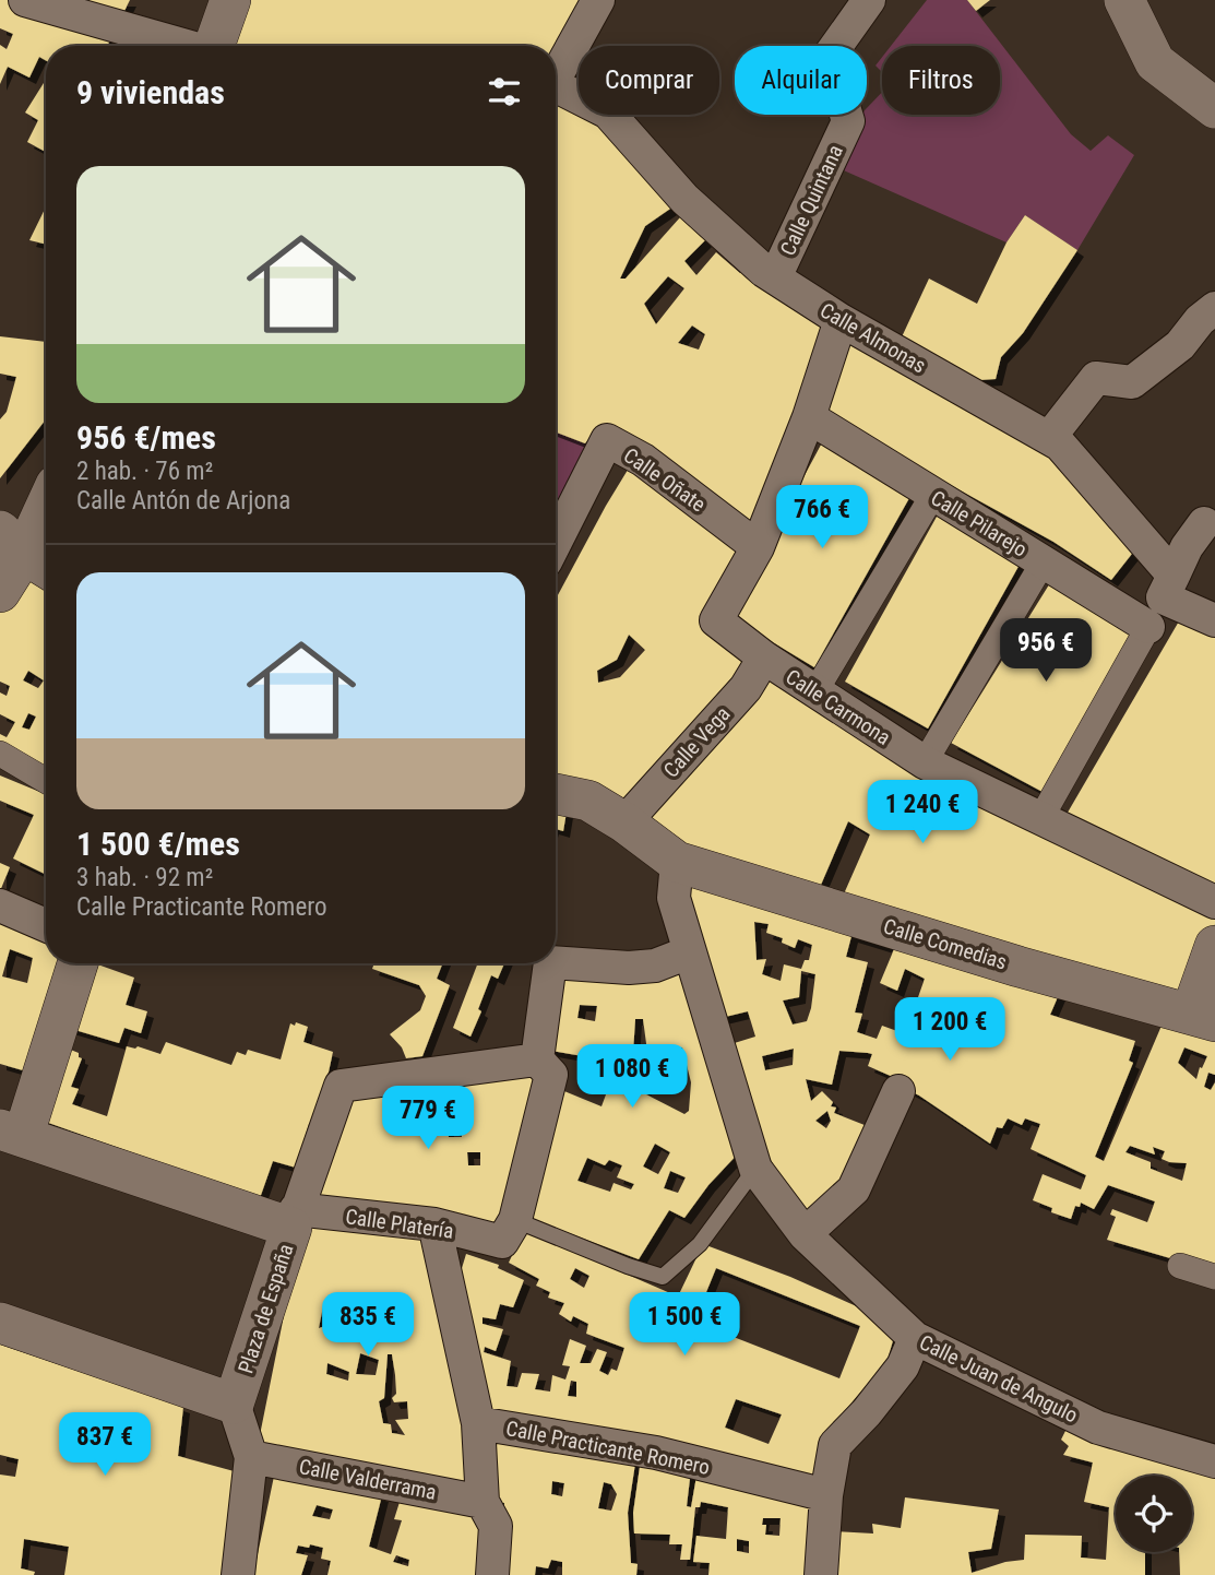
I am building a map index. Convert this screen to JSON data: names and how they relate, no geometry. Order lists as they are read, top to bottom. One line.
{"streets":{"street":["Calle Quintana","Calle Almonas","Calle Oñate","Calle Pilarejo","Calle Carmona","Calle Vega","Calle Comedias","Calle Platería","Plaza de España","Calle Juan de Angulo","Calle Practicante Romero","Calle Valderrama"]},"crossings":[["Calle Quintana","Calle Almonas"],["Calle Oñate","Calle Carmona"],["Calle Carmona","Calle Vega"],["Calle Vega","Calle Comedias"],["Calle Comedias","Calle Juan de Angulo"],["Calle Platería","Plaza de España"]],"page":{"chip":["Comprar","Alquilar","Filtros"],"heading":"9 viviendas","list":[{"name":"956 €/mes","note":"2 hab. · 76 m² · Calle Antón de Arjona"},{"name":"1 500 €/mes","note":"3 hab. · 92 m² · Calle Practicante Romero"}],"price":["766 €","956 €","1 240 €","1 200 €","1 080 €","779 €","835 €","1 500 €","837 €"]}}
